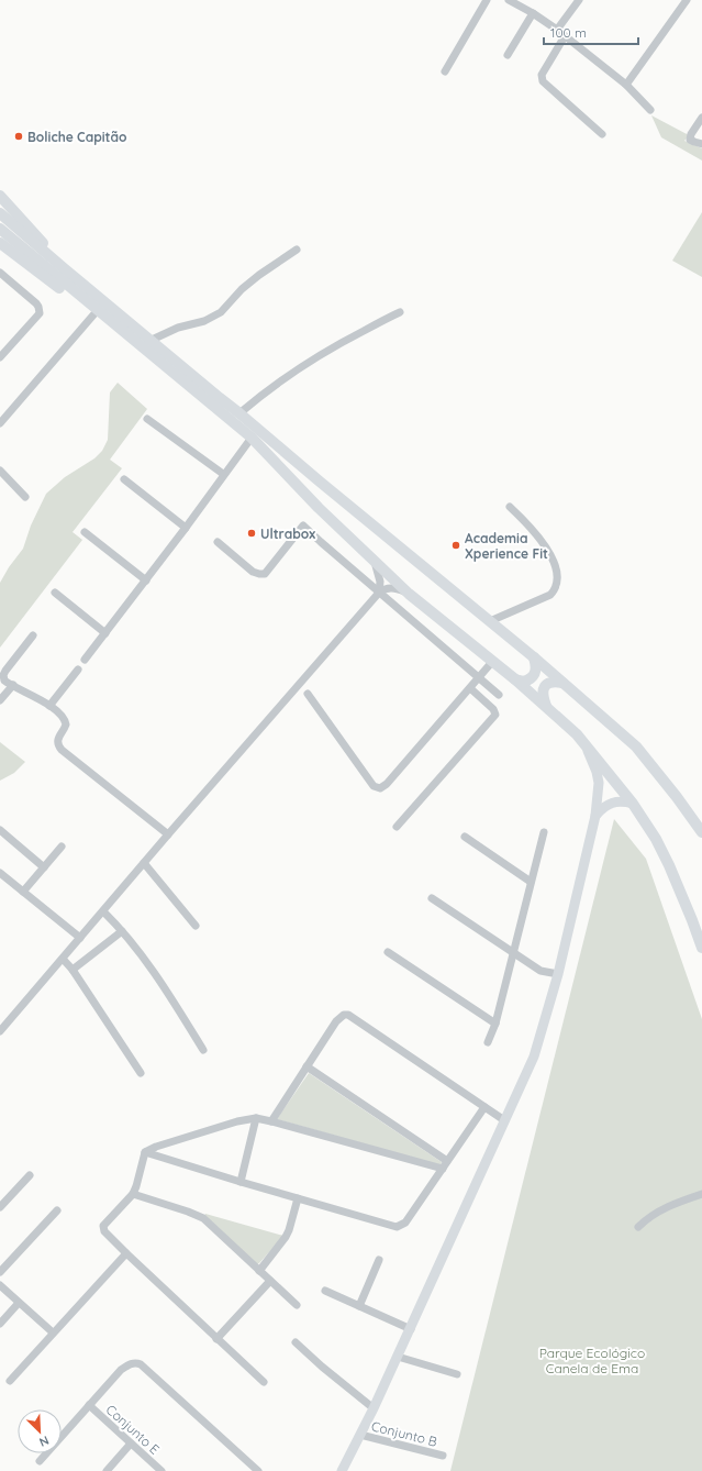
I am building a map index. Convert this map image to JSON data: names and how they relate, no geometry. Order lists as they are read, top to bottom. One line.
{"streets":{"street":["Conjunto E","Conjunto B"]},"parks":["Parque Ecológico Canela de Ema"],"places":["Boliche Capitão","Ultrabox","Academia Xperience Fit"],"scale_bar":"100 m","north":"bottom right"}
